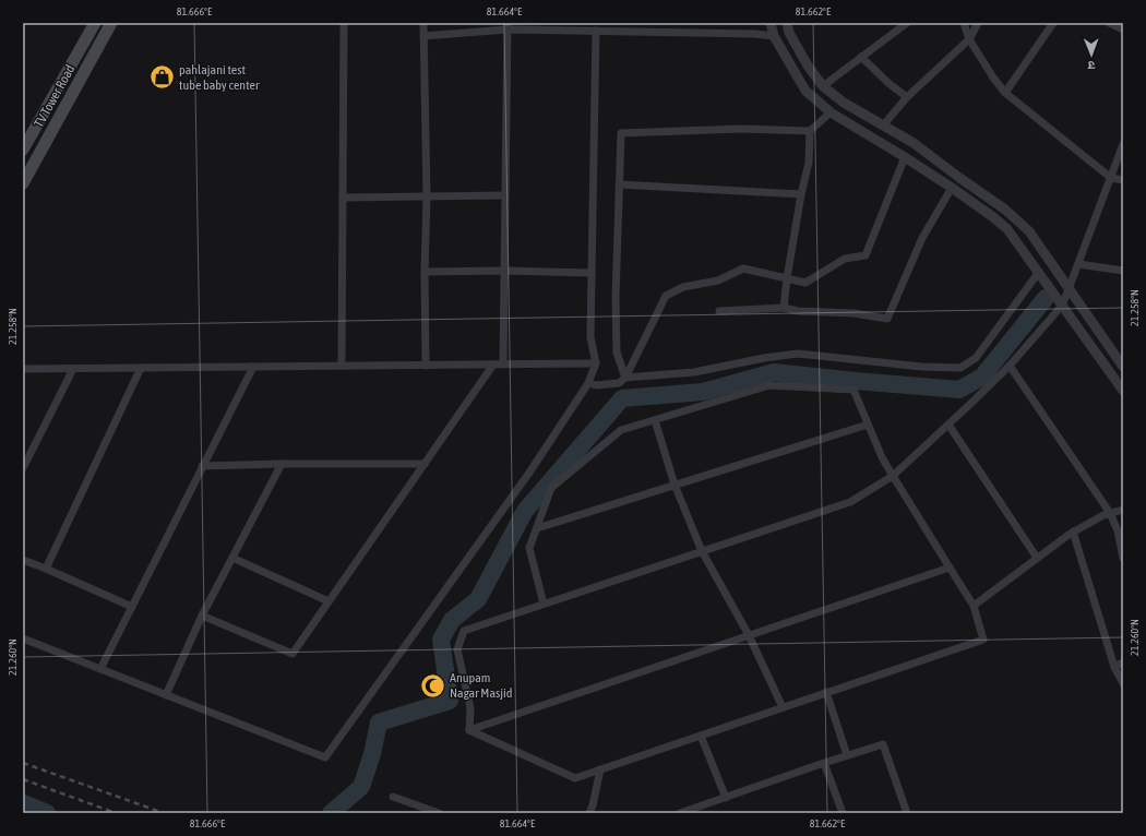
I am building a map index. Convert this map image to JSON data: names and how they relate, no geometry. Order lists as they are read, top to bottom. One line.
{"streets":{"main road":["TV Tower Road"]},"places":{"shop":["pahlajani test tube baby center"],"mosque":["Anupam Nagar Masjid"]},"north":"bottom","coordinates":["81.666°E","81.664°E","81.662°E","21.258°N","21.260°N"]}
